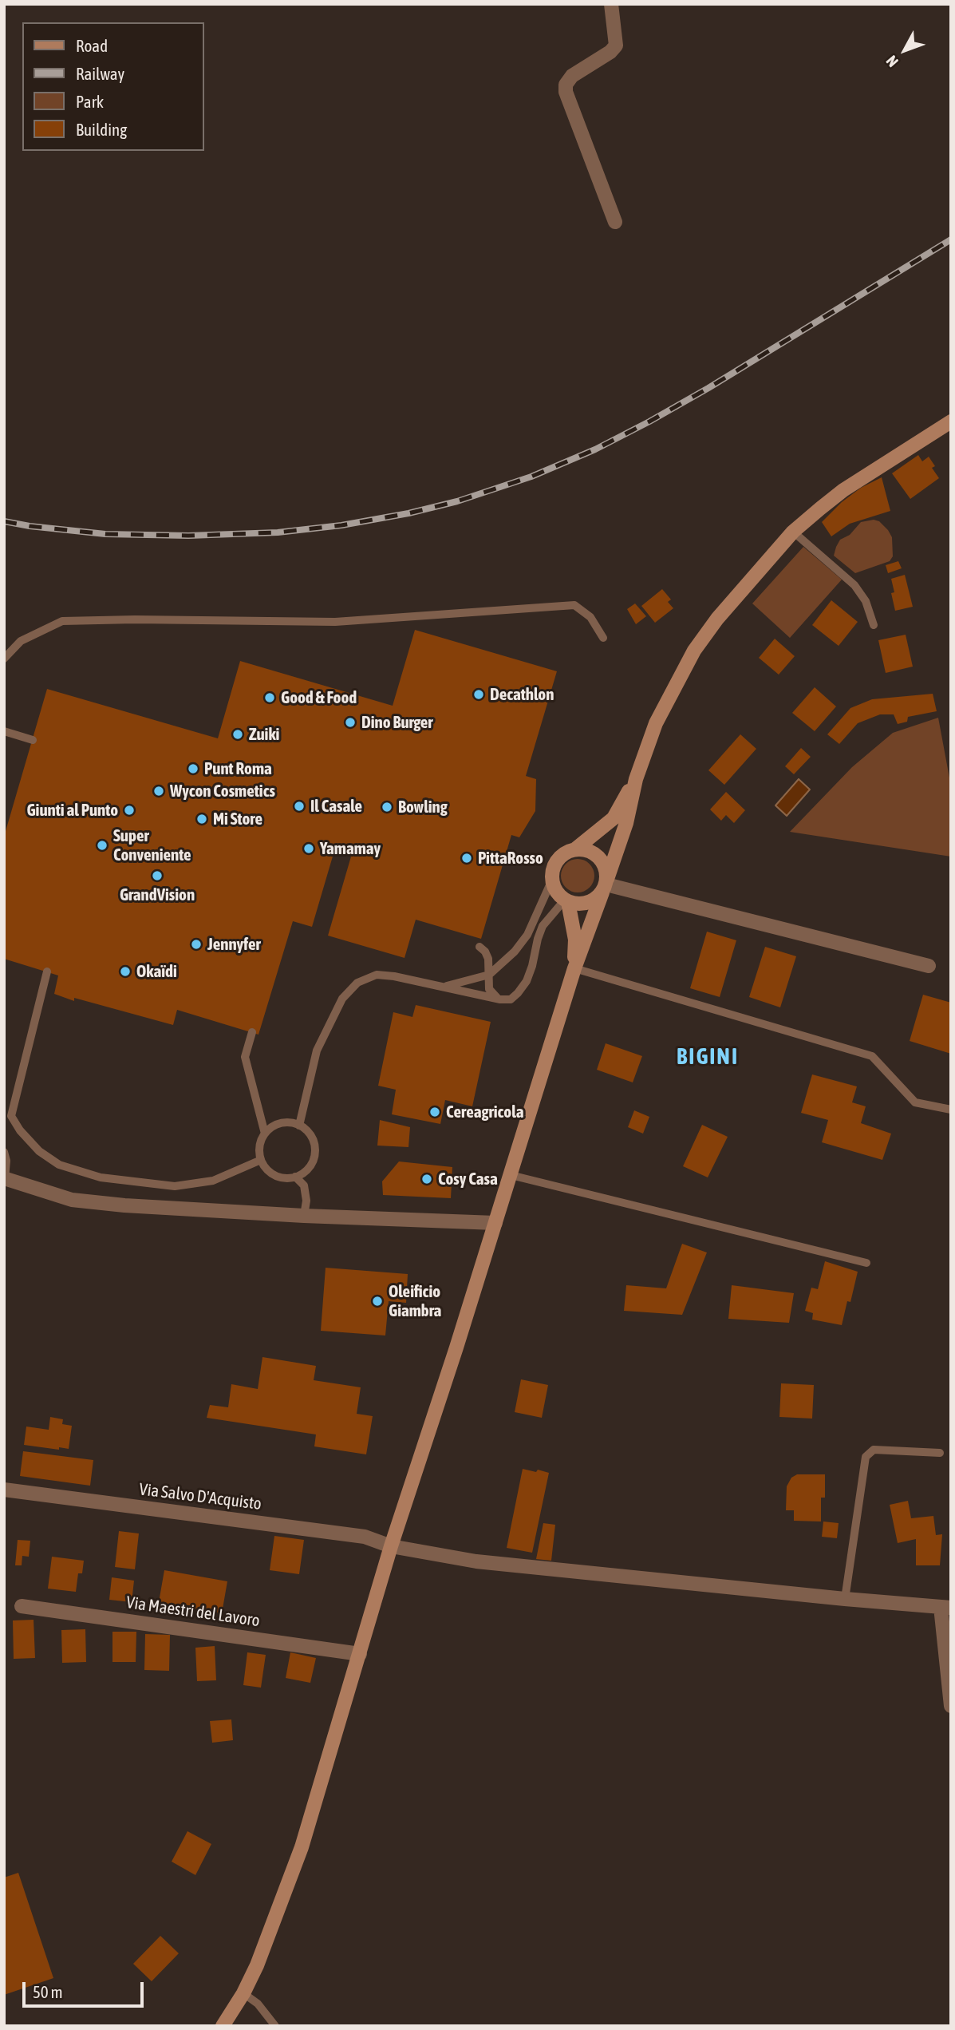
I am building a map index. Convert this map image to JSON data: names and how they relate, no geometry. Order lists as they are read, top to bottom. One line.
{"streets":{"street":["Via Salvo D'Acquisto","Via Maestri del Lavoro"]},"districts":["BIGINI"],"places":["Decathlon","Good & Food","Dino Burger","Zuiki","Punt Roma","Wycon Cosmetics","Il Casale","Bowling","Giunti al Punto","Mi Store","Super Conveniente","Yamamay","PittaRosso","GrandVision","Jennyfer","Okaïdi","Cereagricola","Cosy Casa","Oleificio Giambra"],"legend":["Road","Railway","Park","Building"],"scale_bar":"50 m","north":"bottom left"}
